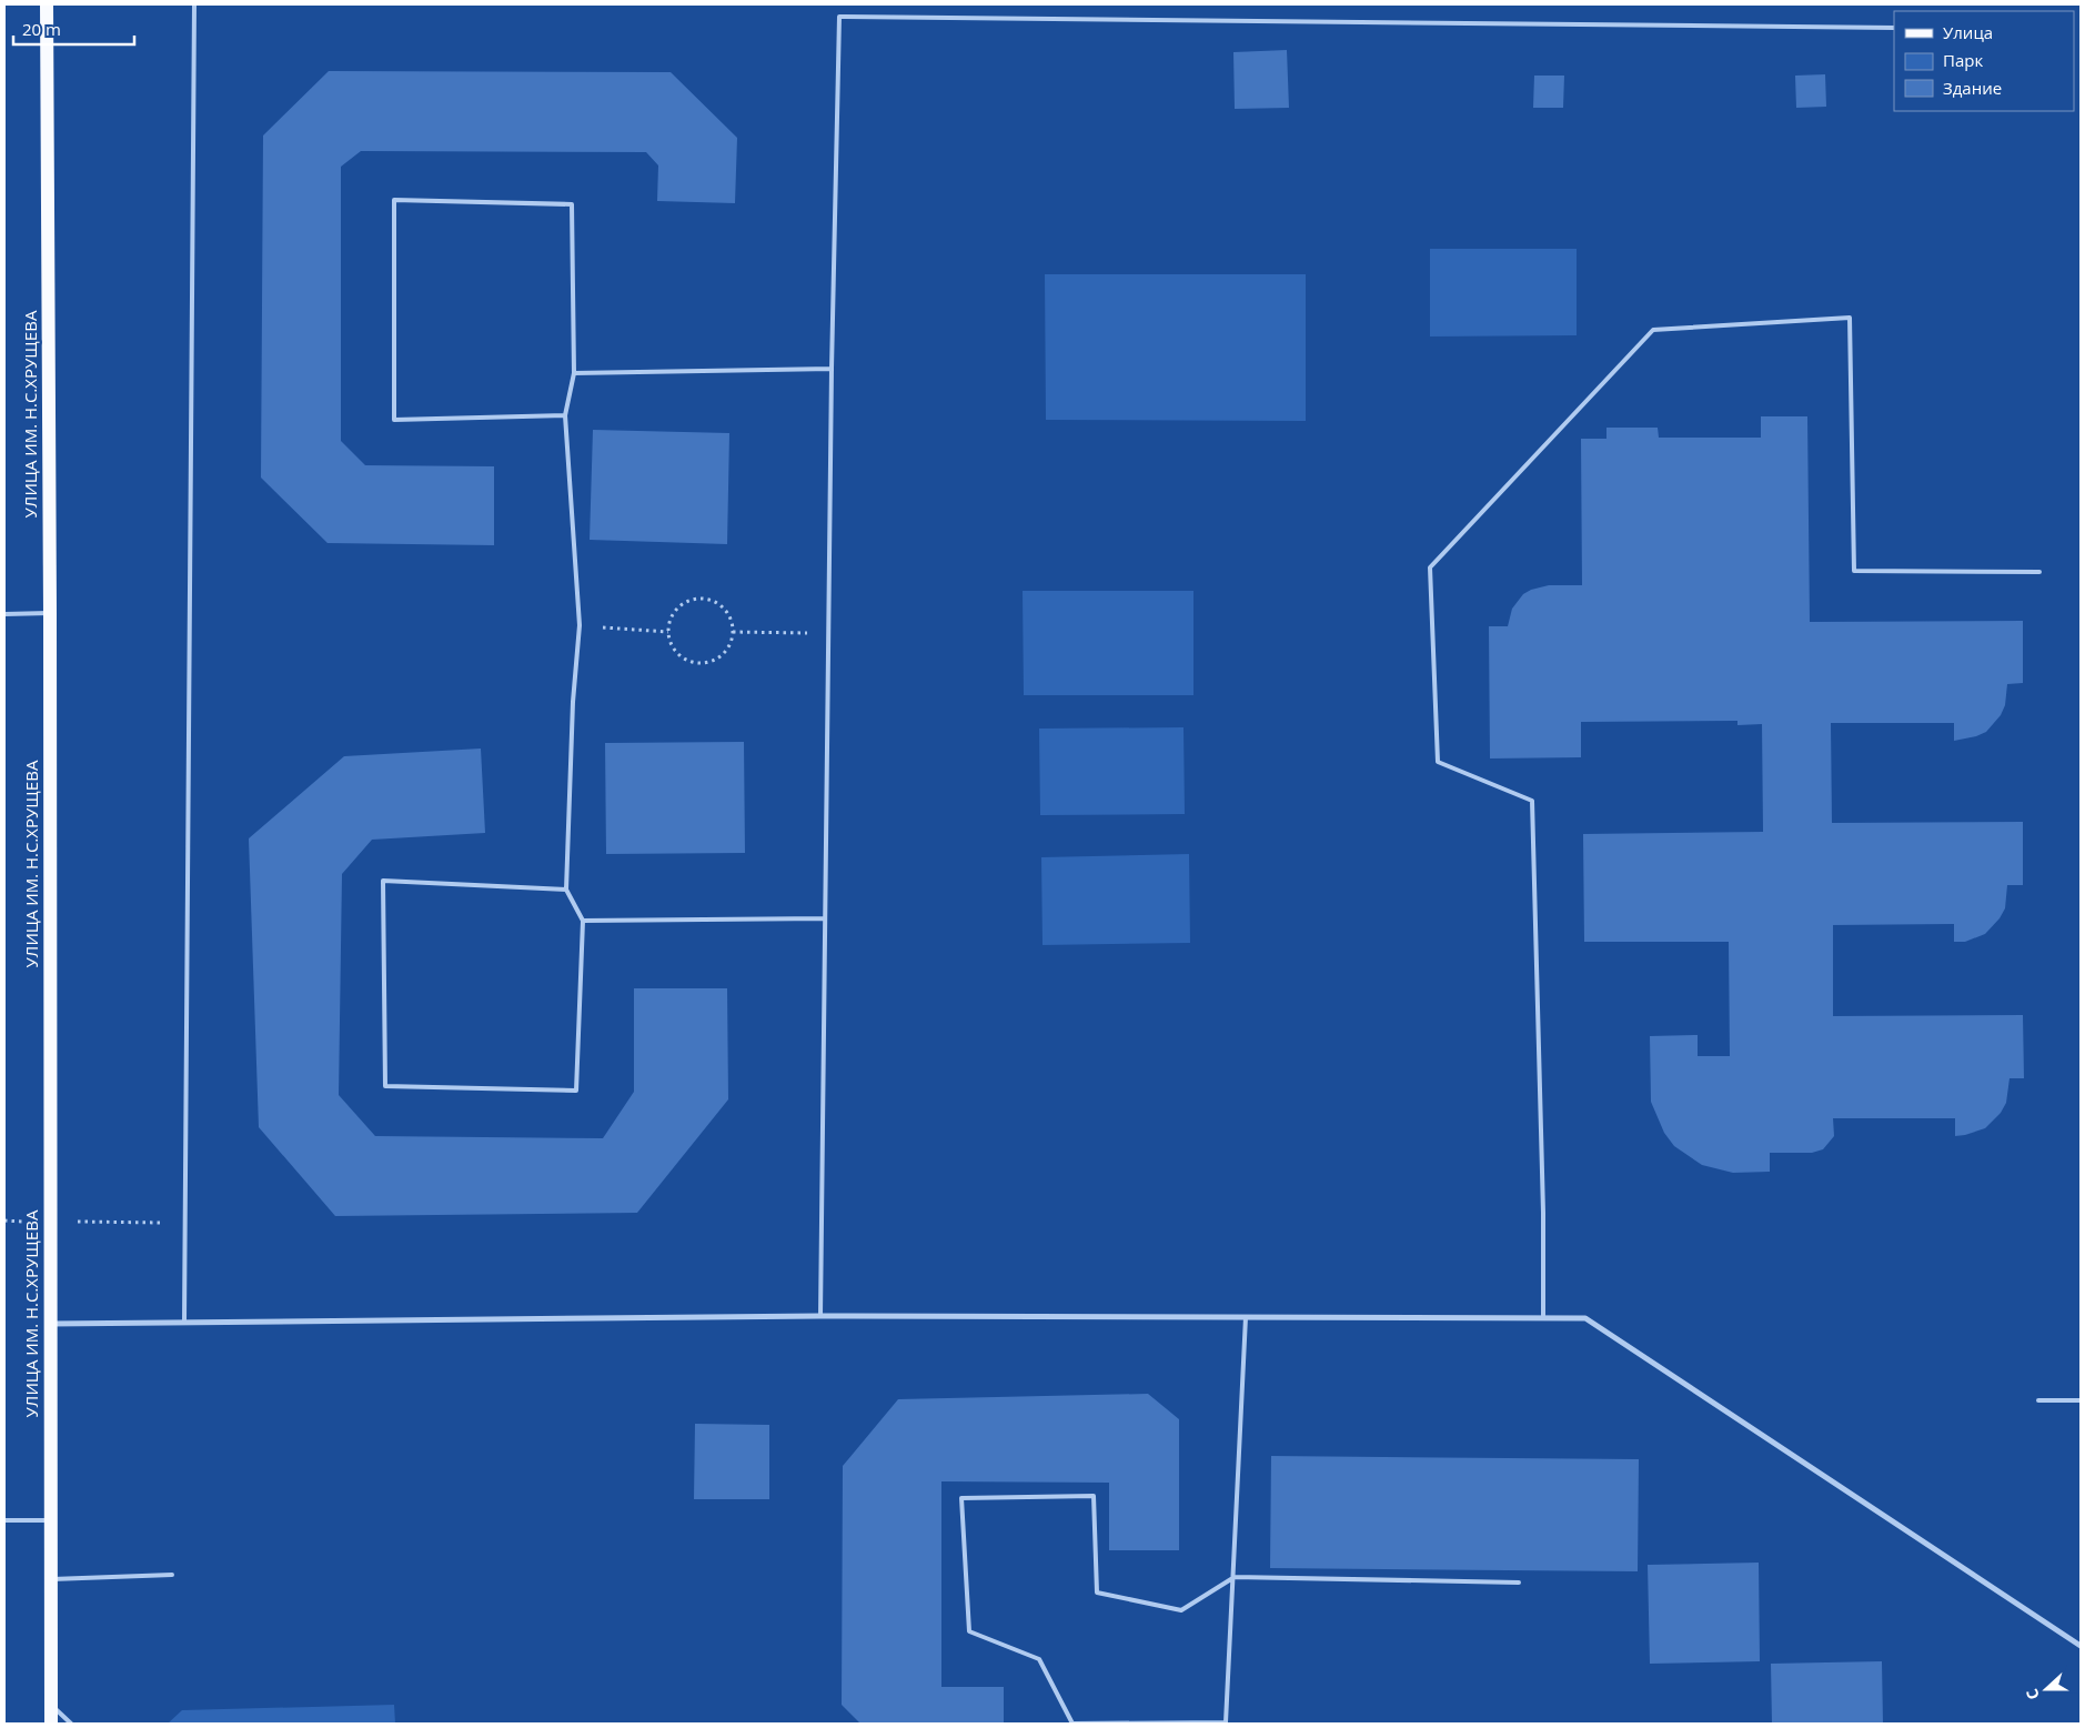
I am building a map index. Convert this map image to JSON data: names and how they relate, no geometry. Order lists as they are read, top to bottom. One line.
{"streets":{"main road":["УЛИЦА ИМ. Н.С.ХРУЩЕВА"]},"legend":["Улица","Парк","Здание"],"scale_bar":"20 m","north":"left"}
